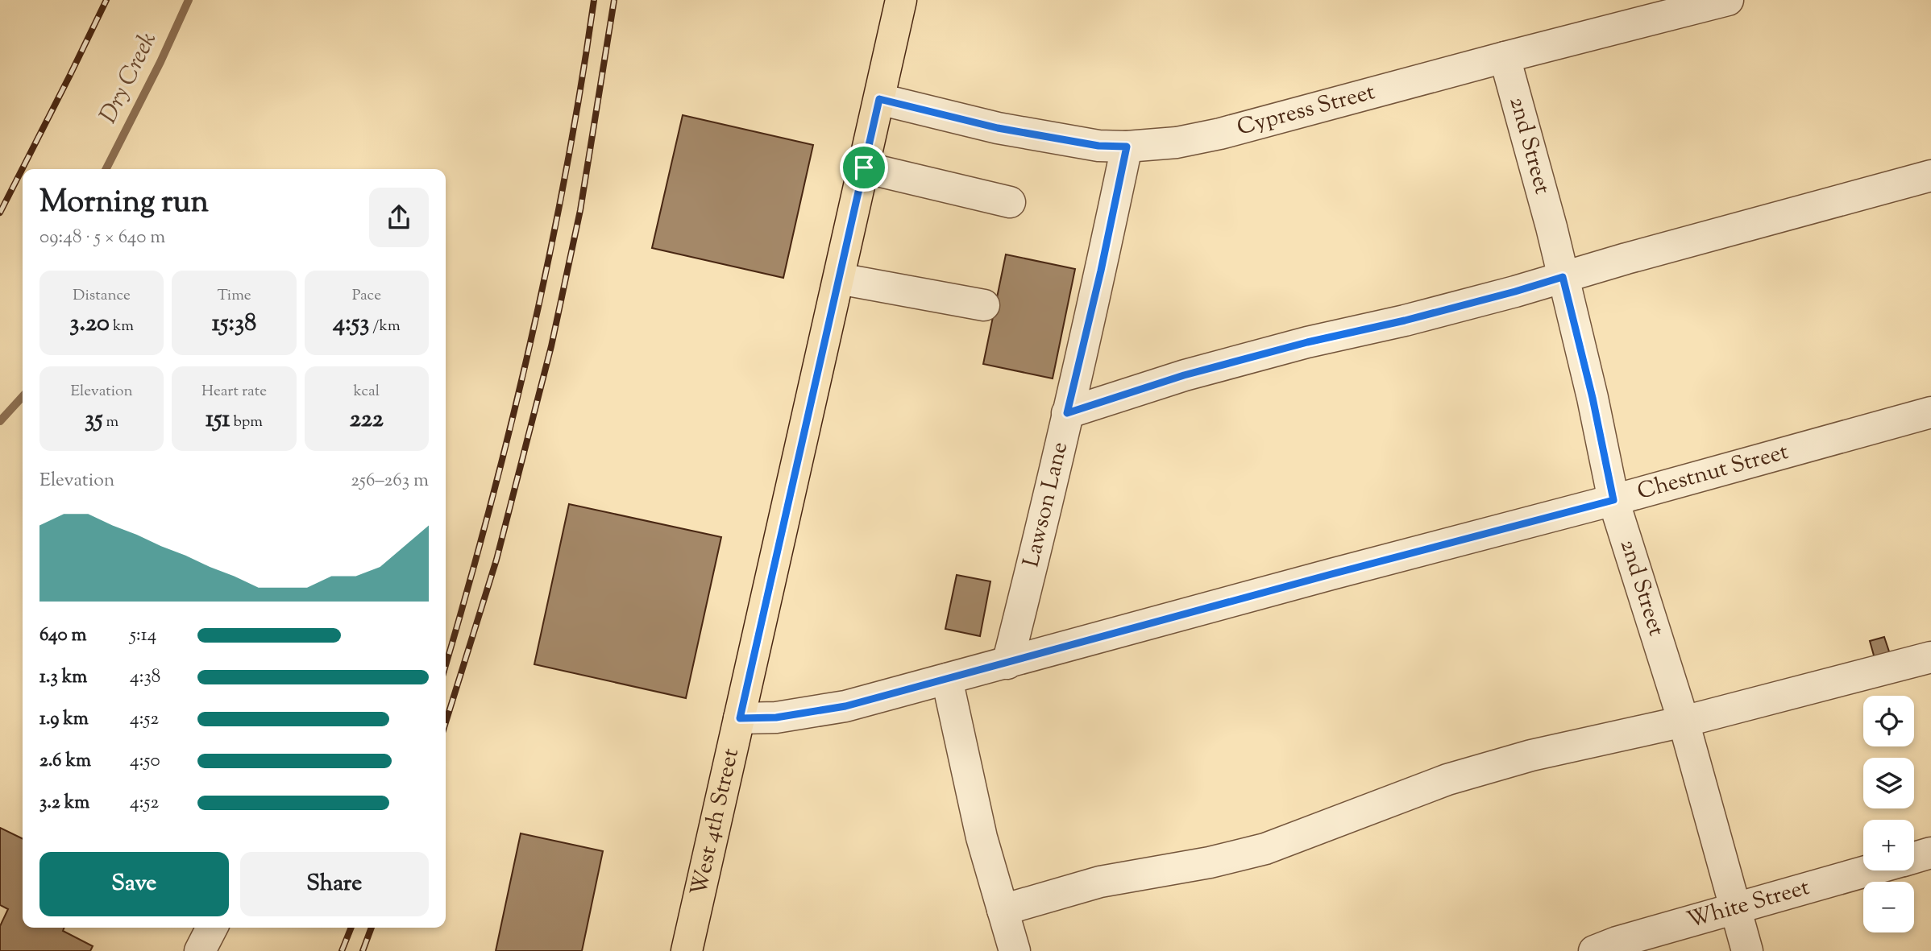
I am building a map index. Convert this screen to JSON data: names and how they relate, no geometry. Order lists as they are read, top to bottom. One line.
{"streets":{"main road":["West 4th Street"],"street":["Cypress Street","2nd Street","Chestnut Street","Lawson Lane","White Street"]},"crossings":[["Cypress Street","2nd Street"],["Cypress Street","Lawson Lane"],["Cypress Street","West 4th Street"],["2nd Street","Chestnut Street"],["2nd Street","White Street"],["Chestnut Street","Lawson Lane"],["Chestnut Street","West 4th Street"]],"water":["Dry Creek"],"page":{"heading":["Morning run","09:48 · 5 × 640 m"],"stats":[["Distance","3.20 km"],["Time","15:38"],["Pace","4:53 /km"],["Elevation","35 m"],["Heart rate","151 bpm"],["kcal","222"]],"chart":["Elevation","256–263 m"],"list":[{"name":"640 m","note":"5:14"},{"name":"1.3 km","note":"4:38"},{"name":"1.9 km","note":"4:52"},{"name":"2.6 km","note":"4:50"},{"name":"3.2 km","note":"4:52"}],"map_buttons":["+","−"],"buttons":["Save","Share"]}}
